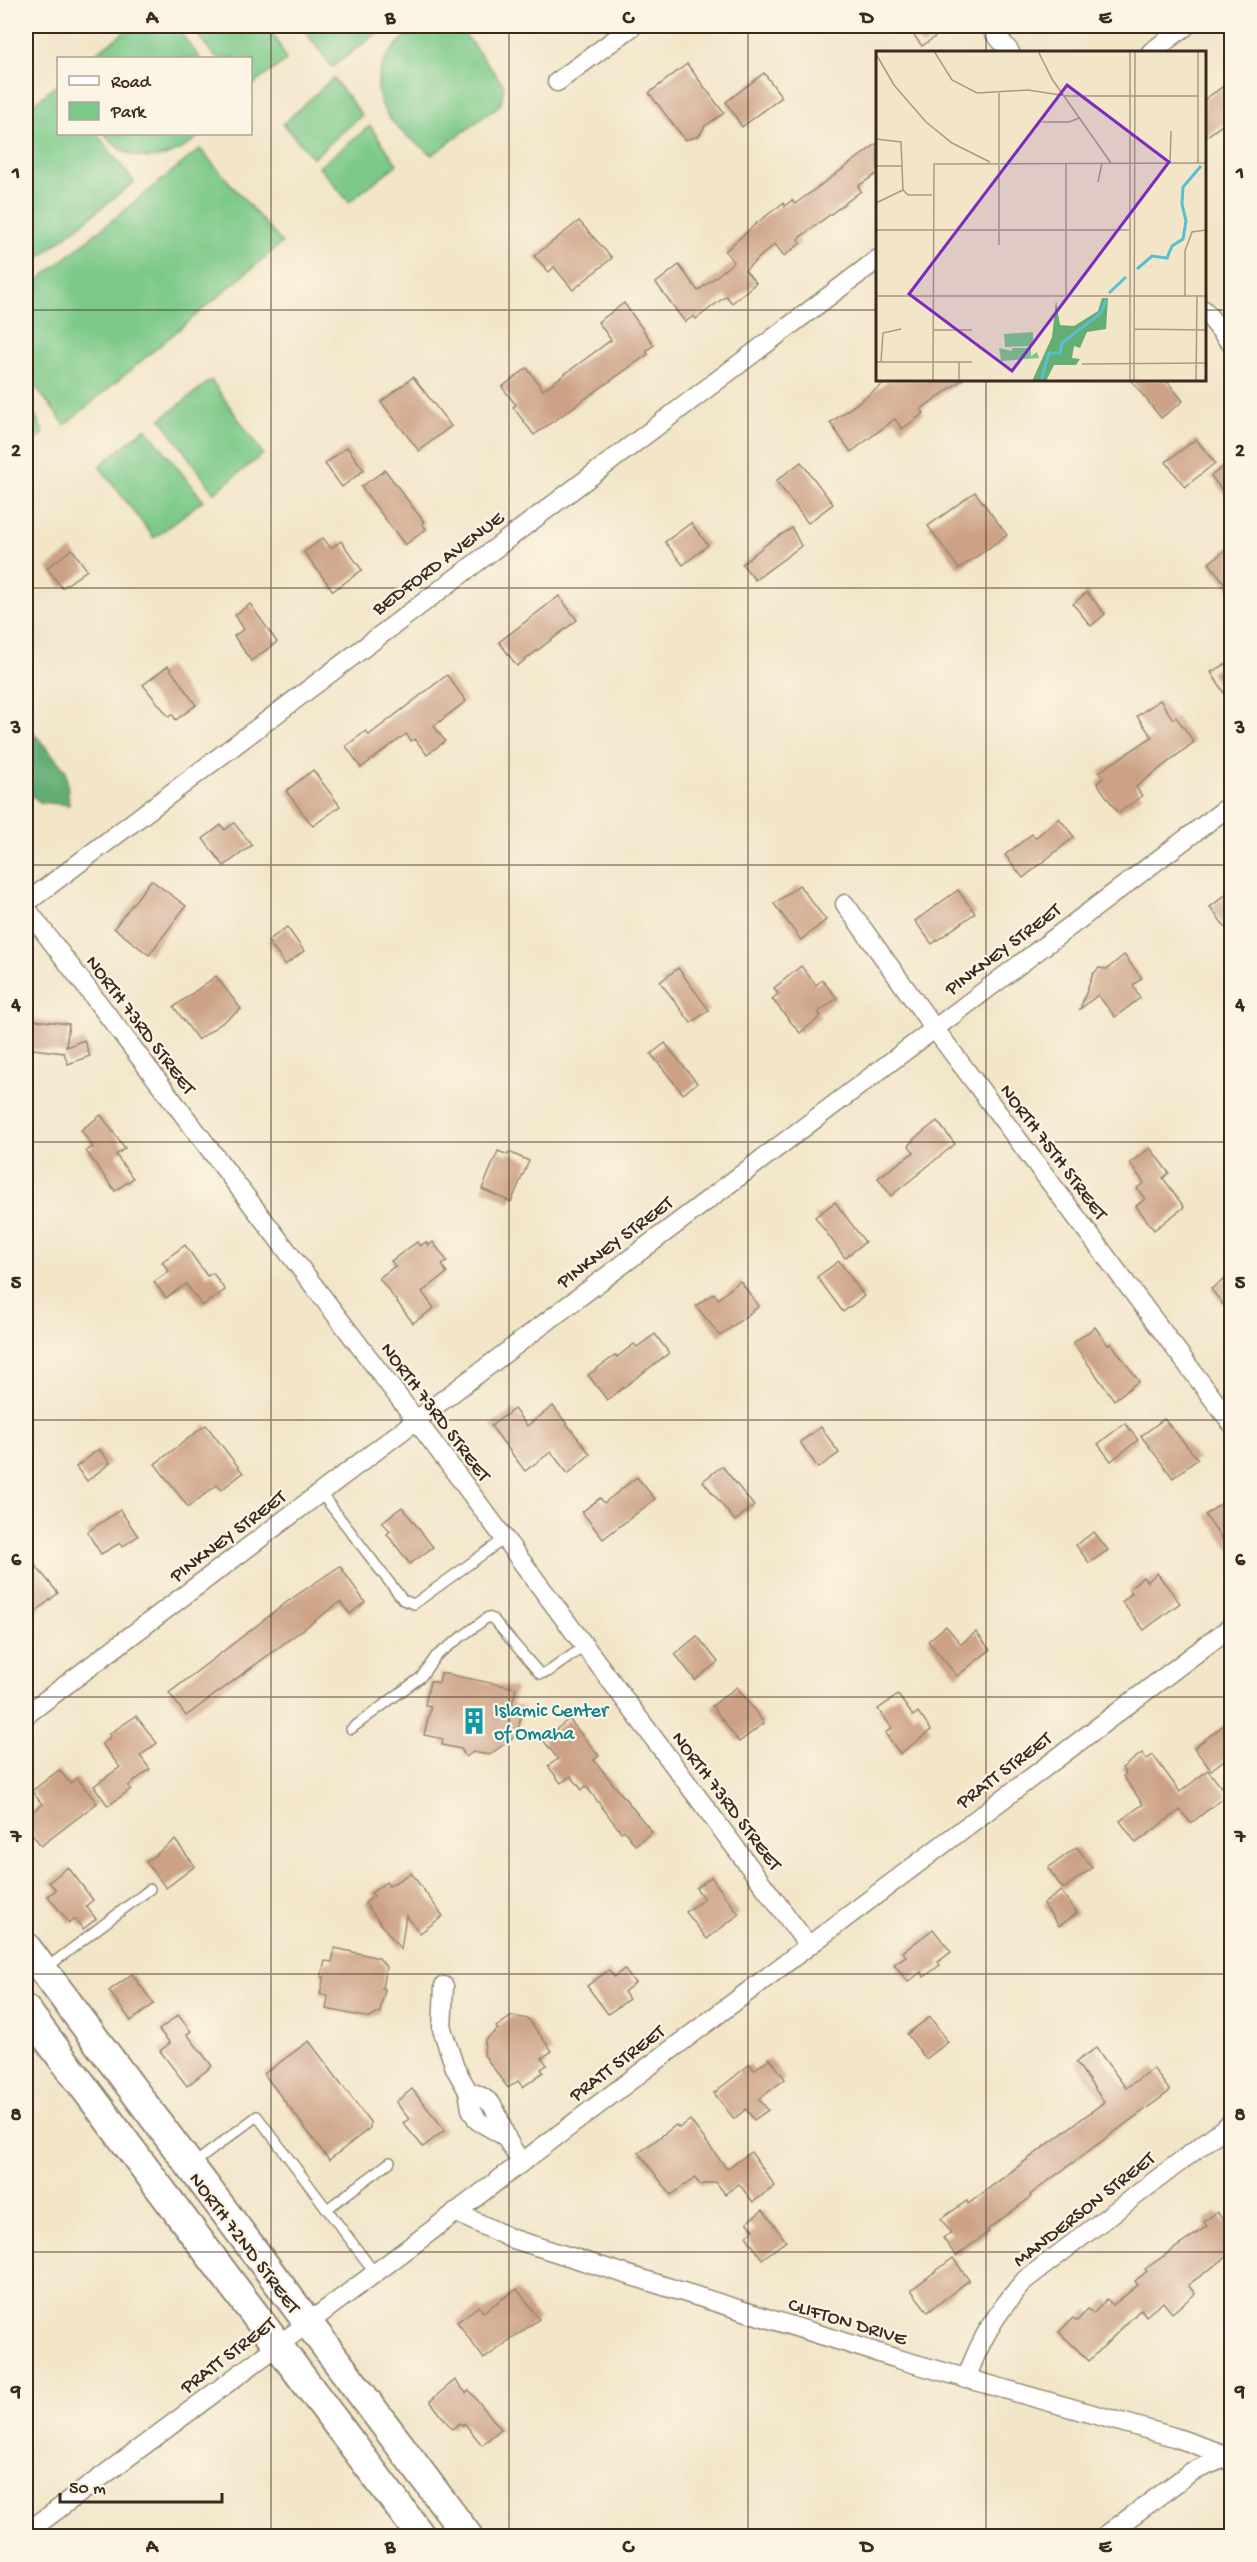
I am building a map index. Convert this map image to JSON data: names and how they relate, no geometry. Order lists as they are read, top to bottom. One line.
{"streets":{"main road":["NORTH 72ND STREET"],"street":["BEDFORD AVENUE","PINKNEY STREET","NORTH 73RD STREET","NORTH 75TH STREET","PRATT STREET","MANDERSON STREET","CLIFTON DRIVE"]},"crossings":[["BEDFORD AVENUE","NORTH 73RD STREET"],["PINKNEY STREET","NORTH 73RD STREET"],["PINKNEY STREET","NORTH 75TH STREET"],["NORTH 73RD STREET","PRATT STREET"],["PRATT STREET","NORTH 72ND STREET"],["PRATT STREET","CLIFTON DRIVE"],["MANDERSON STREET","CLIFTON DRIVE"]],"places":{"building":["Islamic Center of Omaha"]},"legend":["Road","Park"],"scale_bar":"50 m","grid":{"columns":["A","B","C","D","E"],"rows":["1","2","3","4","5","6","7","8","9"]}}
